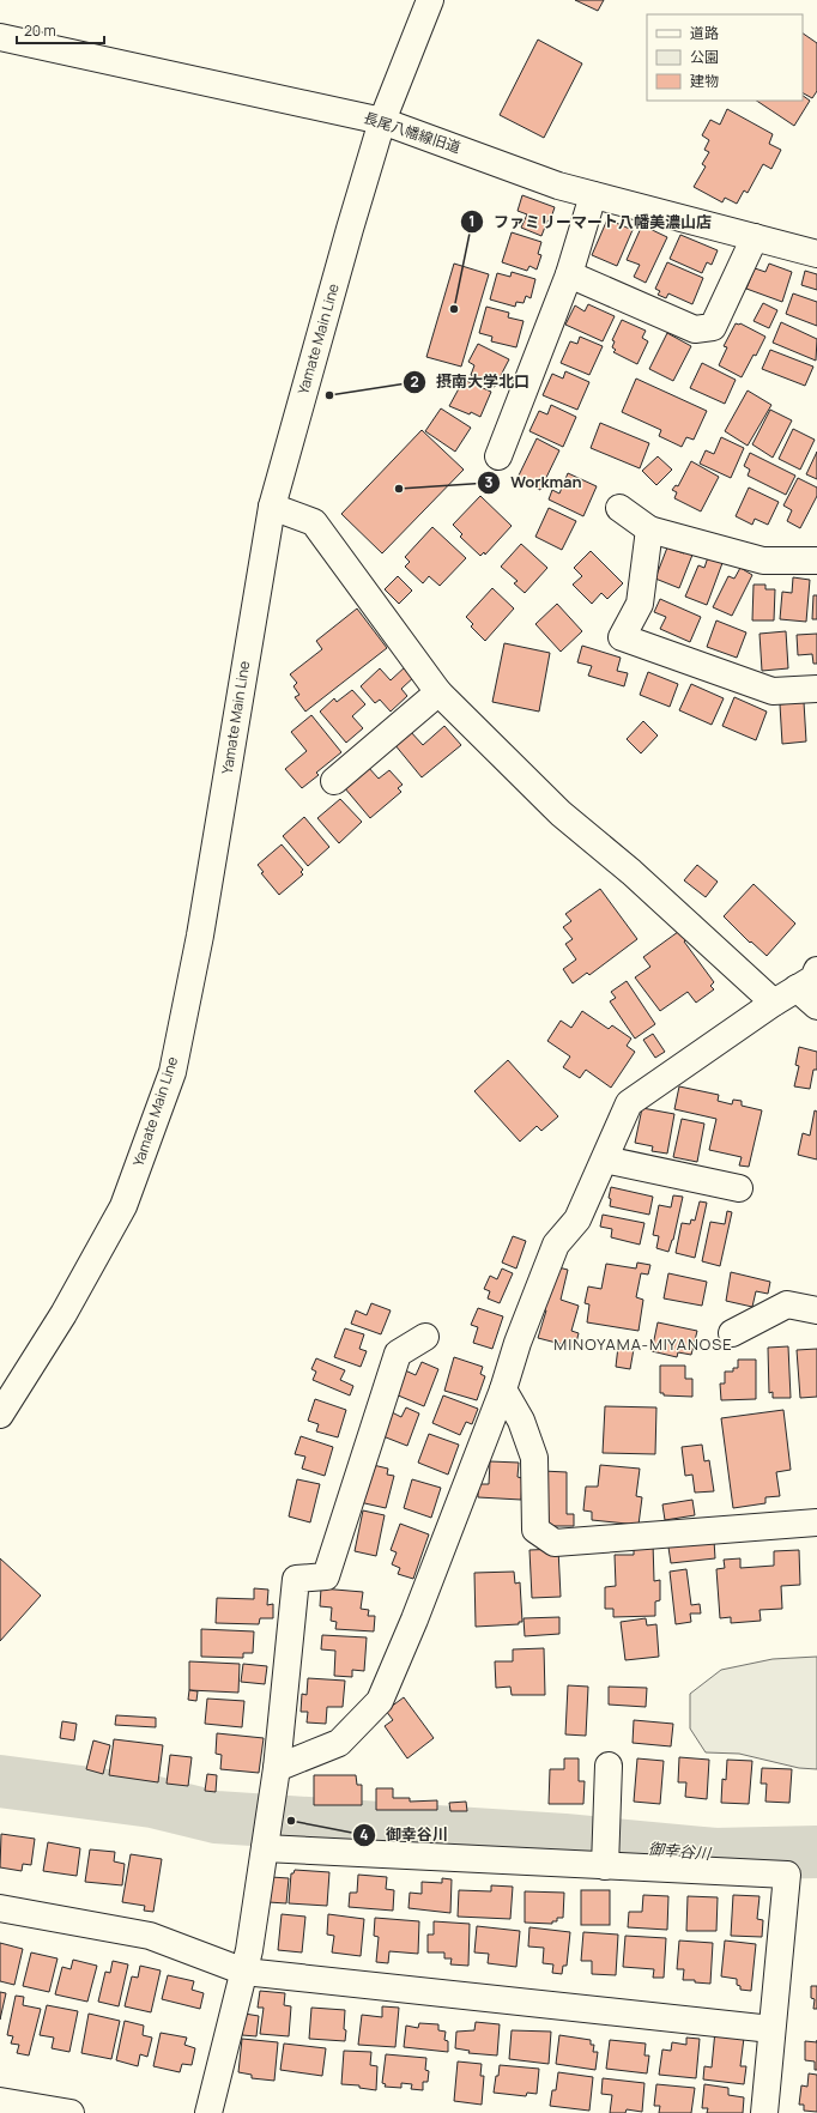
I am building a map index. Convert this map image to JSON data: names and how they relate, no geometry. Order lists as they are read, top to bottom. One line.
{"streets":{"street":["長尾八幡線旧道","Yamate Main Line"]},"crossings":[["長尾八幡線旧道","Yamate Main Line"]],"districts":["MINOYAMA-MIYANOSE"],"water":["御幸谷川"],"places":["ファミリーマート八幡美濃山店","摂南大学北口","Workman","御幸谷川"],"legend":["道路","公園","建物"],"scale_bar":"20 m"}
